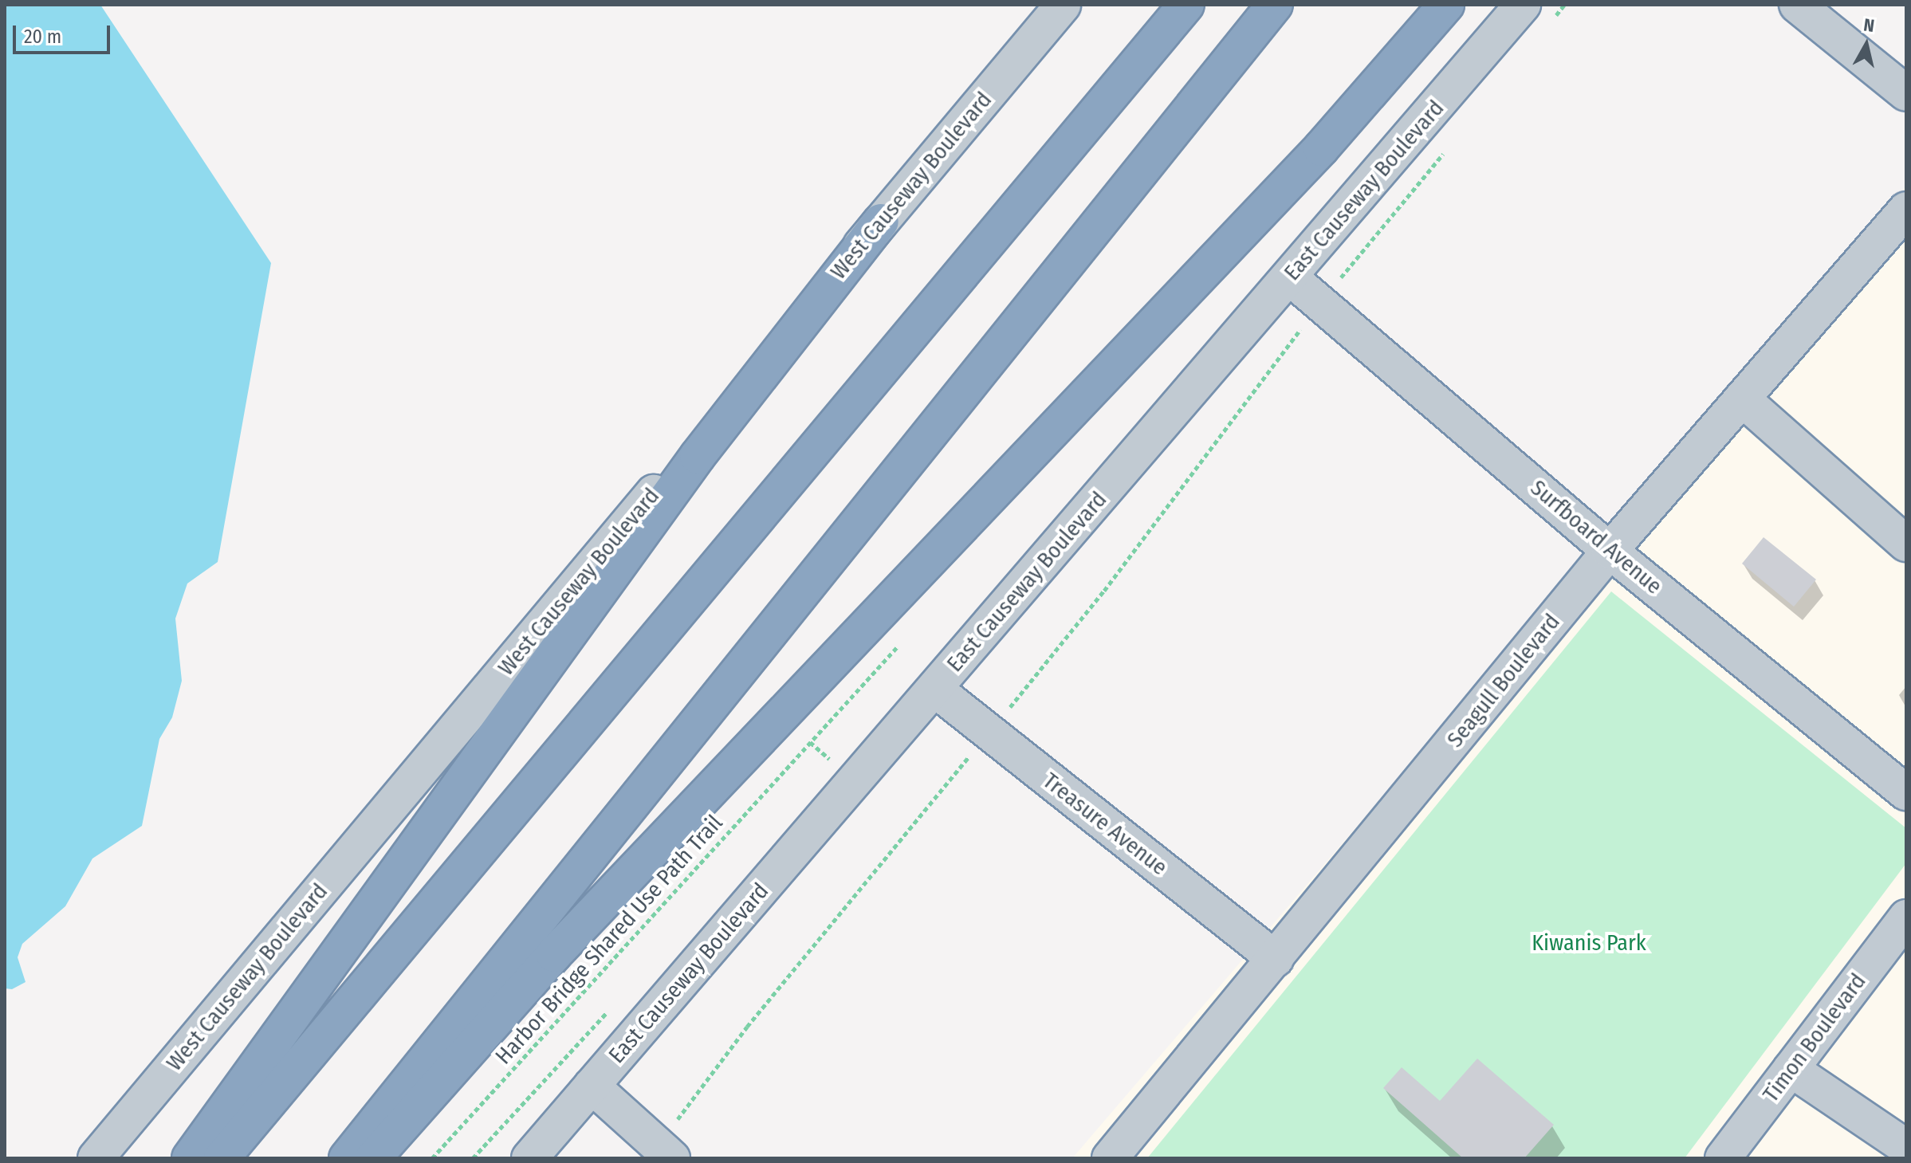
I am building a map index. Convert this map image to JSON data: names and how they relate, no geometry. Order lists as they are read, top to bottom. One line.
{"streets":{"street":["West Causeway Boulevard","East Causeway Boulevard","Surfboard Avenue","Seagull Boulevard","Treasure Avenue","Timon Boulevard"],"path":["Harbor Bridge Shared Use Path Trail"]},"crossings":[["East Causeway Boulevard","Surfboard Avenue"],["East Causeway Boulevard","Treasure Avenue"],["Surfboard Avenue","Seagull Boulevard"],["Seagull Boulevard","Treasure Avenue"]],"parks":["Kiwanis Park"],"scale_bar":"20 m","north":"top"}
